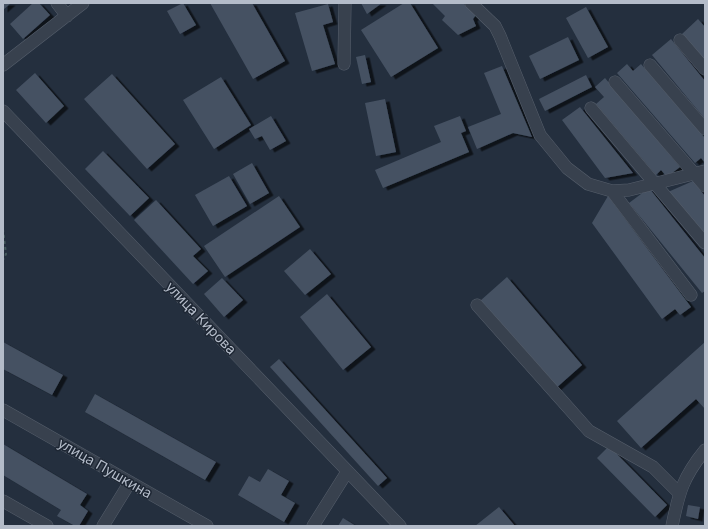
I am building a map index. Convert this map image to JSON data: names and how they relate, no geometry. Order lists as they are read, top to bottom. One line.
{"streets":{"street":["улица Кирова","улица Пушкина"]}}
